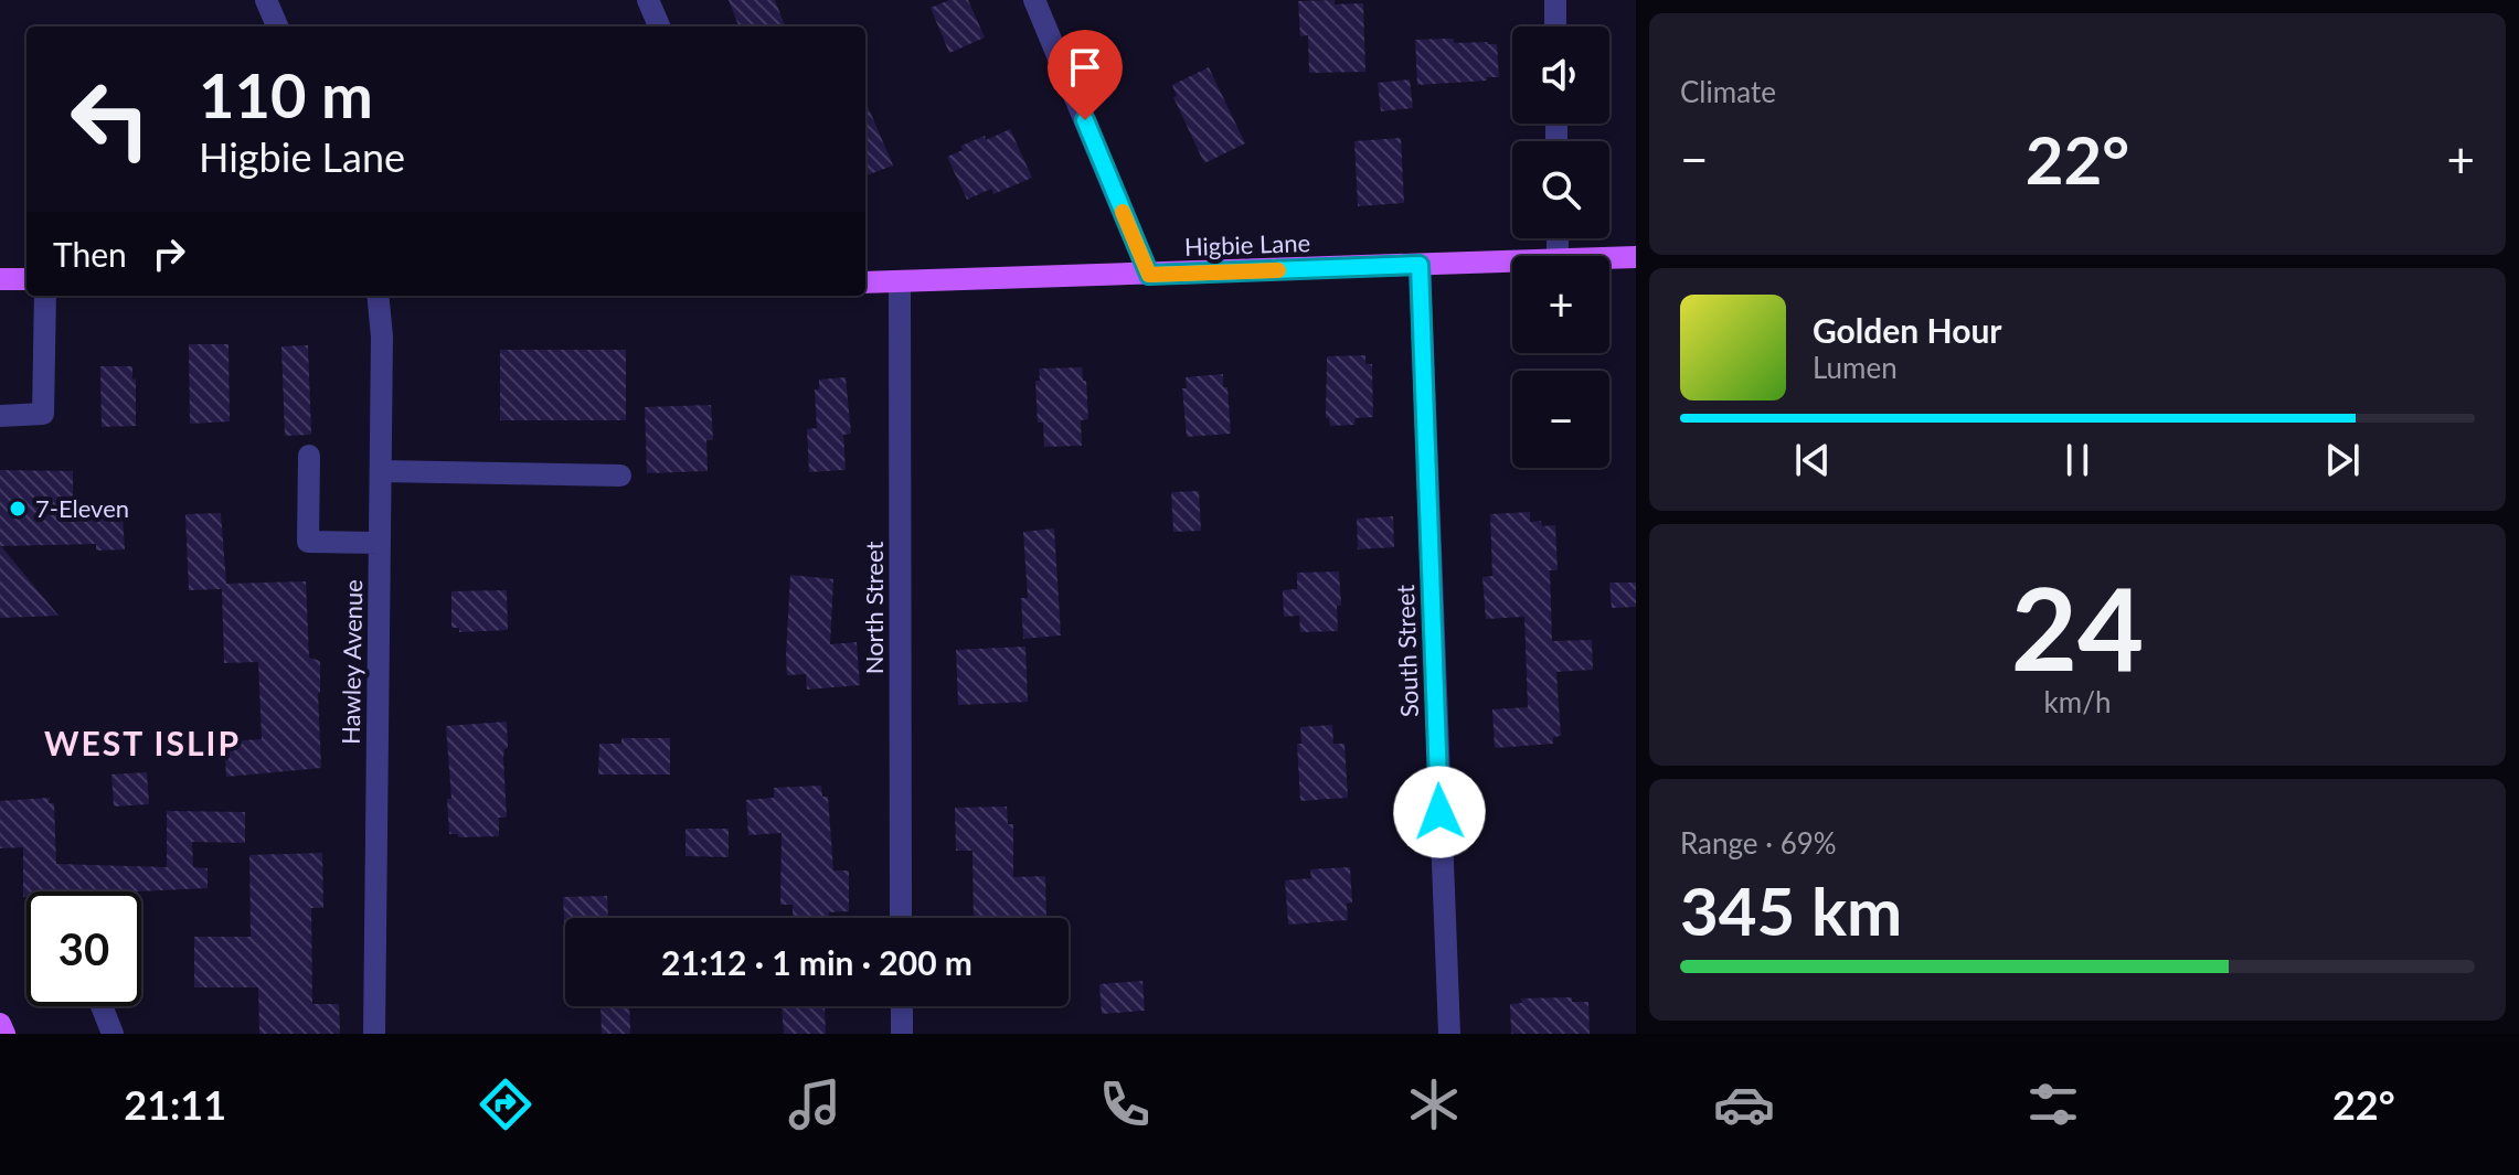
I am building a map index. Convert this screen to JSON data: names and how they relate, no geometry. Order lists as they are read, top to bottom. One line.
{"streets":{"main road":["Higbie Lane"],"street":["North Street","South Street","Hawley Avenue"]},"crossings":[["Higbie Lane","North Street"],["Higbie Lane","South Street"]],"districts":["WEST ISLIP"],"places":["7-Eleven"],"page":{"tile":["Climate",["24","km/h"],["Range · 69%","345 km"]],"map_buttons":["+","−"],"turn":["110 m","Higbie Lane"],"heat":["−","22°","+"],"then":"Then","song":["Golden Hour","Lumen"],"limit":"30","trip":"21:12 · 1 min · 200 m","tabs":["21:11","22°"]}}
